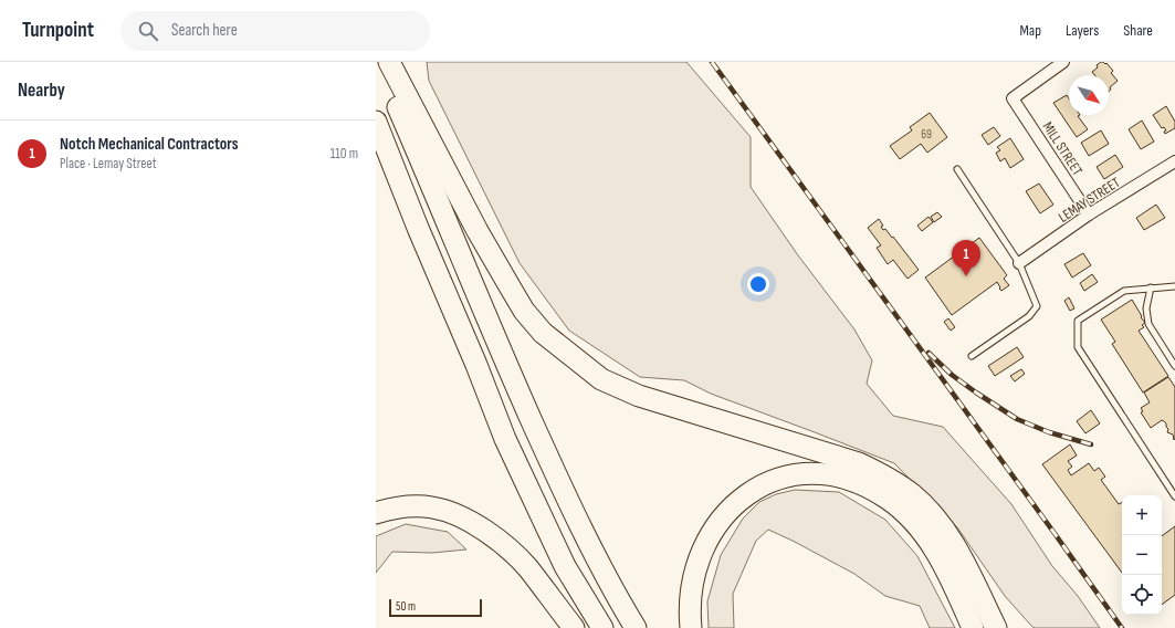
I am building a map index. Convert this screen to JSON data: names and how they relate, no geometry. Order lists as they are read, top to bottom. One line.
{"streets":{"street":["MILL STREET","LEMAY STREET"]},"crossings":[["MILL STREET","LEMAY STREET"]],"house_numbers":["69"],"scale_bar":"50 m","north":"bottom right","page":{"header":"Turnpoint","search":"Search here","nav":["Map","Layers","Share"],"heading":"Nearby","list":[{"mark":"1","name":"Notch Mechanical Contractors","note":"Place · Lemay Street","value":"110 m"}],"pins":"1","map_buttons":["+","−"],"scale":"50 m"}}
